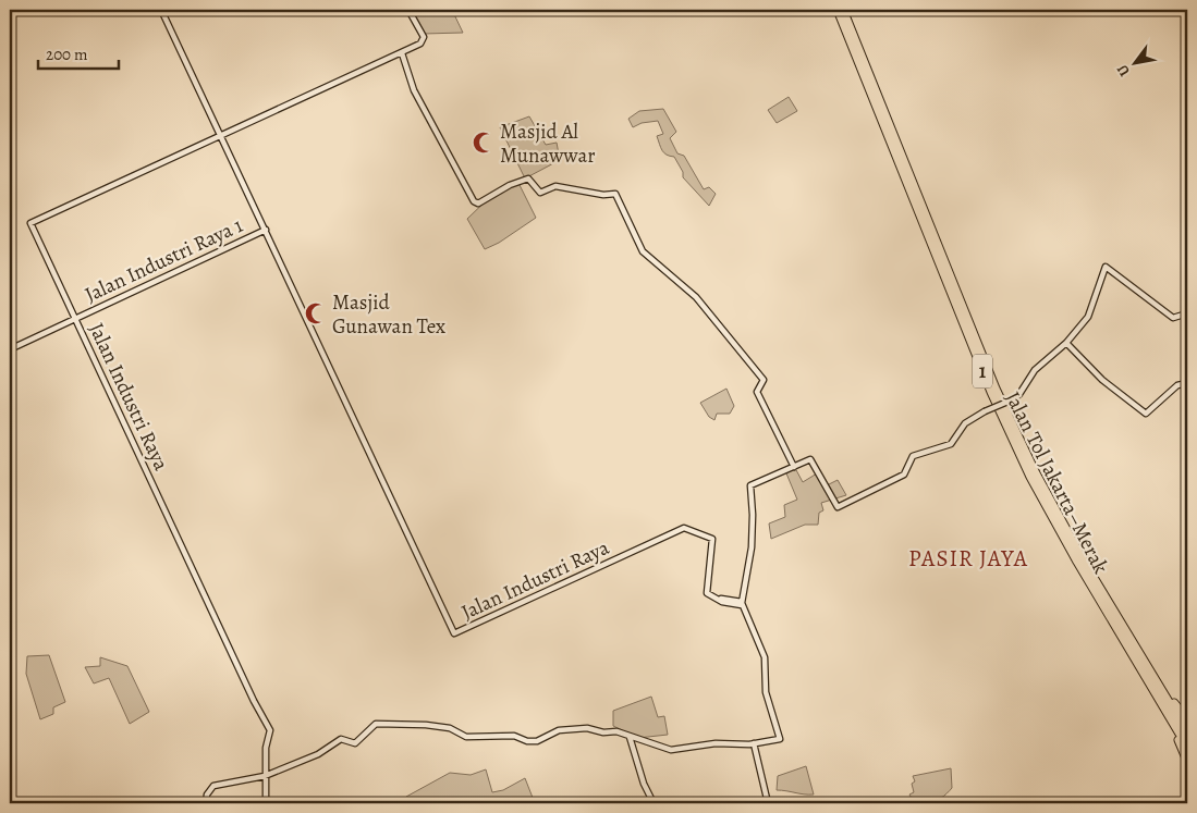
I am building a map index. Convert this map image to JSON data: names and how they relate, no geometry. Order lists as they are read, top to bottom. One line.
{"streets":{"highway":["1","Jalan Tol Jakarta–Merak"],"street":["Jalan Industri Raya 1","Jalan Industri Raya"]},"crossings":[["Jalan Industri Raya 1","Jalan Industri Raya"]],"districts":["PASIR JAYA"],"places":{"mosque":["Masjid Al Munawwar","Masjid Gunawan Tex"]},"scale_bar":"200 m","north":"bottom left"}
